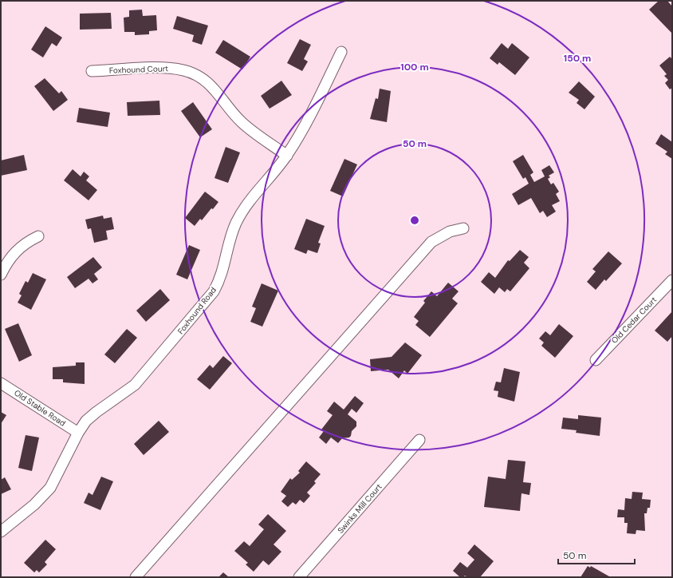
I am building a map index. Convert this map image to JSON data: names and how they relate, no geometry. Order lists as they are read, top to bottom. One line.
{"streets":{"street":["Foxhound Court","Foxhound Road","Old Cedar Court","Old Stable Road","Swinks Mill Court"]},"crossings":[["Foxhound Court","Foxhound Road"],["Foxhound Road","Old Stable Road"]],"scale_bar":"50 m","rings":["150 m","100 m","50 m"]}
